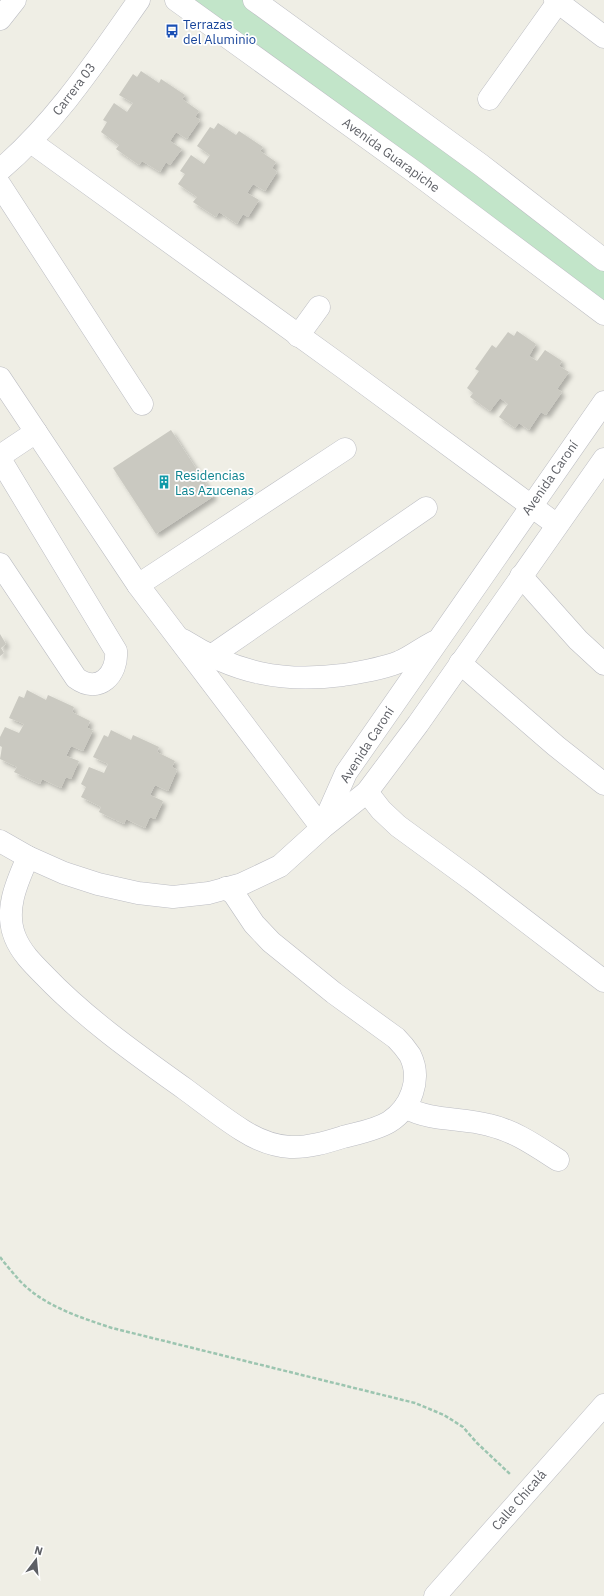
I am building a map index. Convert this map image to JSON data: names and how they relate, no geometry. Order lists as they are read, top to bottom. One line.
{"streets":{"street":["Carrera 03","Avenida Guarapiche","Avenida Caroní","Calle Chicalá"]},"places":{"bus stop":["Terrazas del Aluminio"],"building":["Residencias Las Azucenas"]},"north":"top"}
